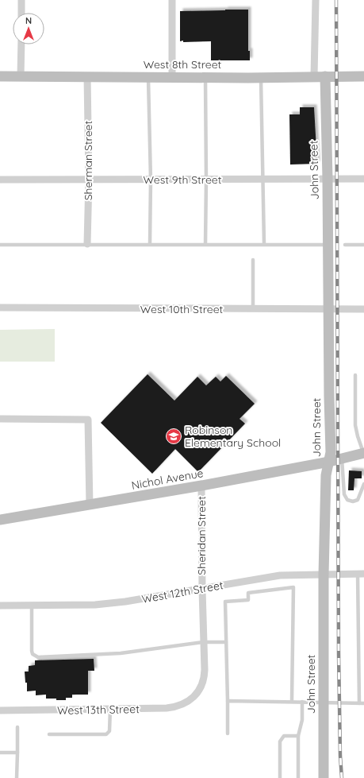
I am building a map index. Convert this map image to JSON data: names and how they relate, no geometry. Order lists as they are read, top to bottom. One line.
{"streets":{"street":["West 8th Street","Sherman Street","John Street","West 9th Street","West 10th Street","Nichol Avenue","Sheridan Street","West 12th Street","West 13th Street"]},"crossings":[["West 8th Street","Sherman Street"],["West 8th Street","John Street"],["Sherman Street","West 9th Street"],["John Street","West 9th Street"],["John Street","West 10th Street"],["John Street","Nichol Avenue"],["John Street","West 12th Street"],["Nichol Avenue","Sheridan Street"],["Sheridan Street","West 12th Street"],["Sheridan Street","West 13th Street"]],"places":{"school or university":["Robinson Elementary School"]},"north":"top"}
